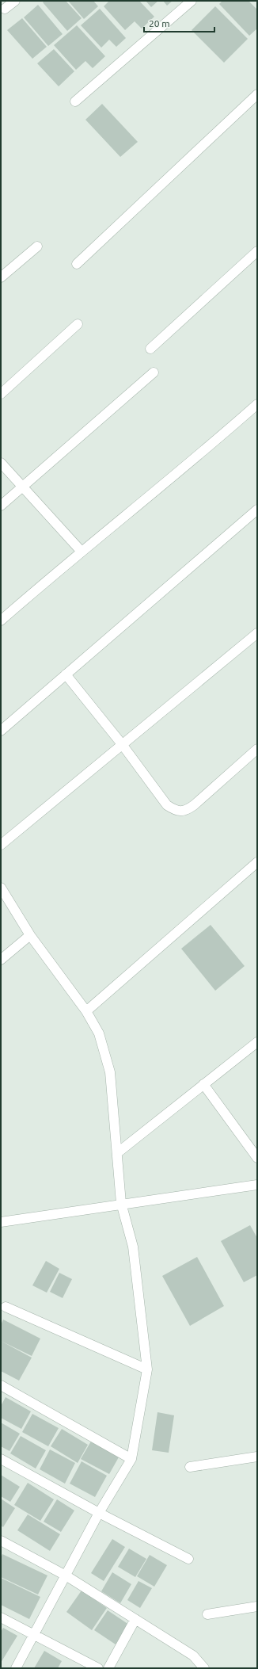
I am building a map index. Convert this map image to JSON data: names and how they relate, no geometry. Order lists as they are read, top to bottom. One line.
{"scale_bar":"20 m"}
